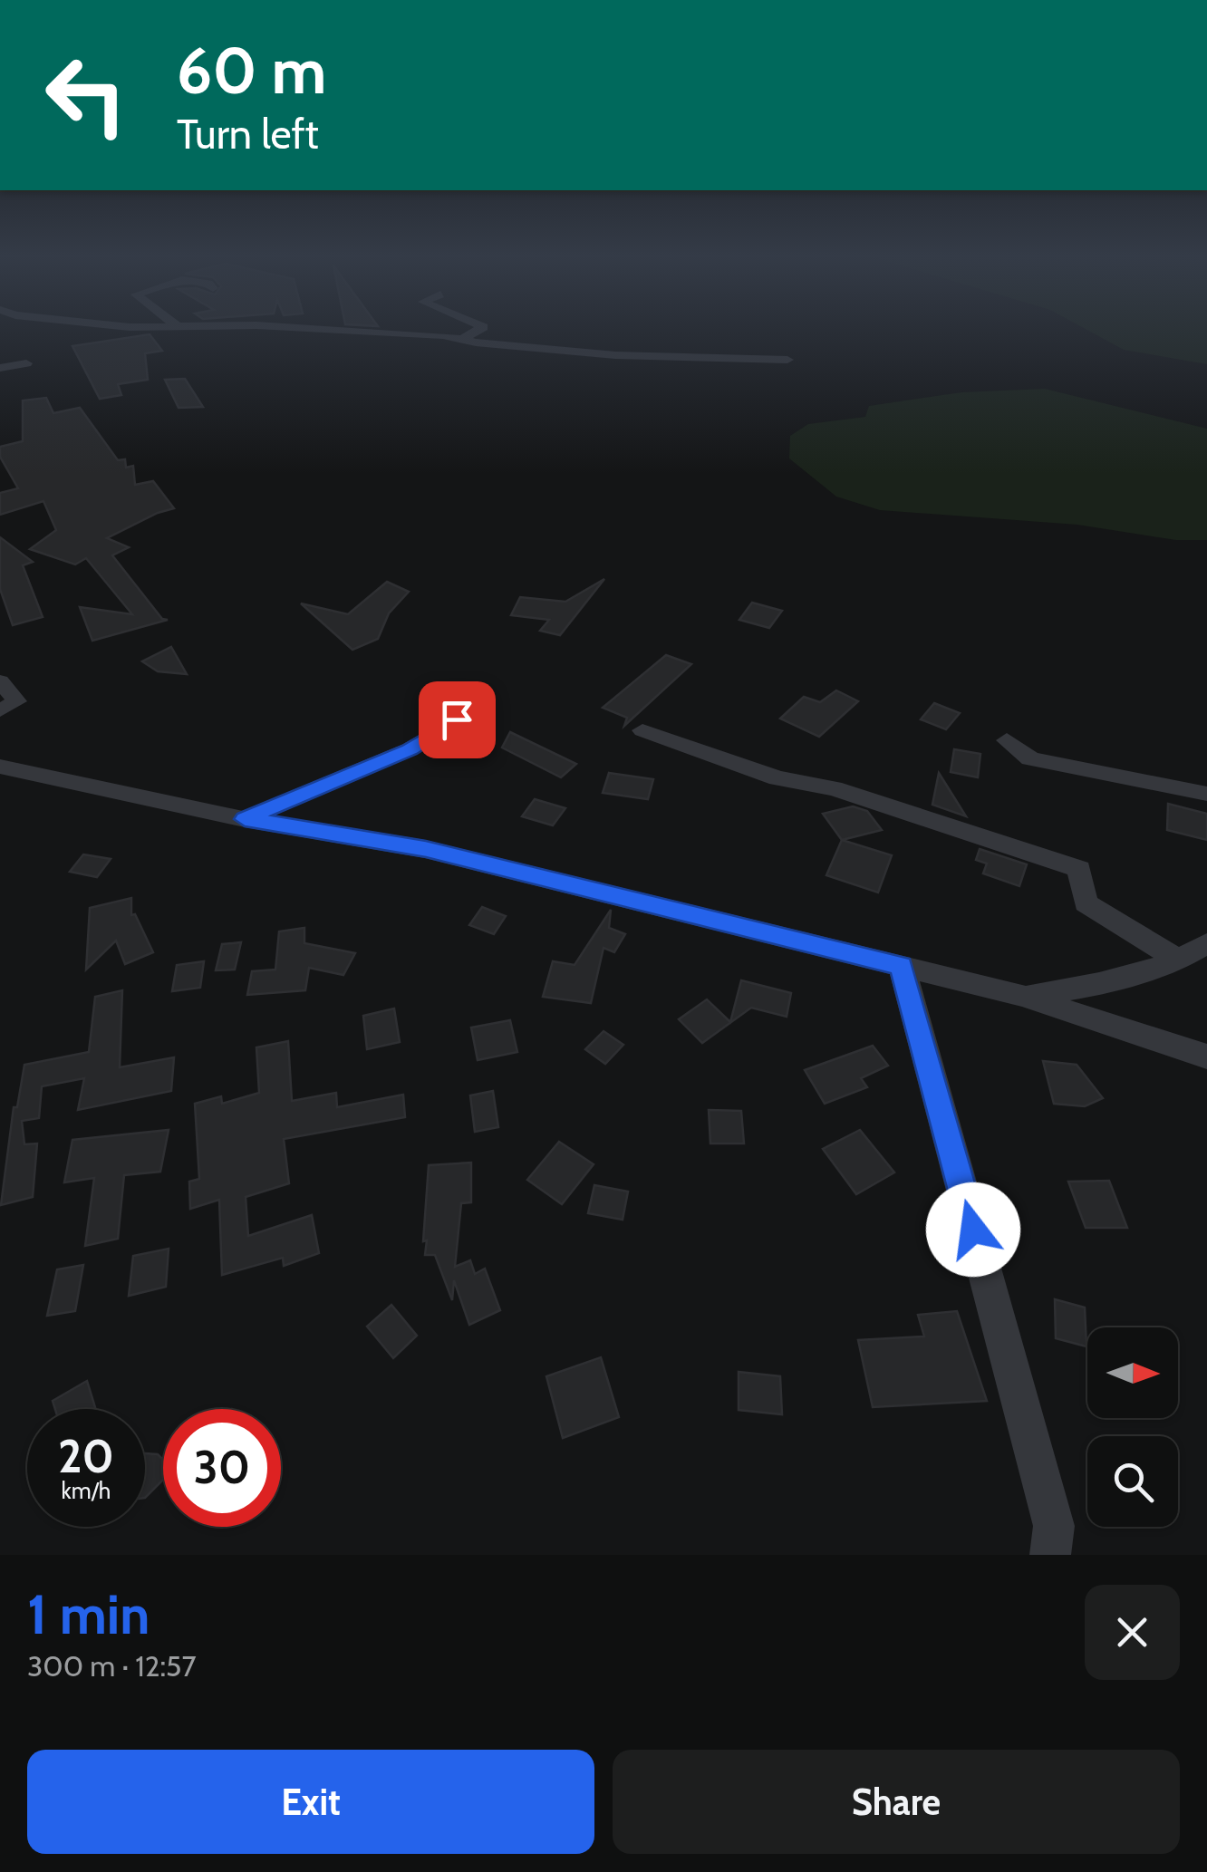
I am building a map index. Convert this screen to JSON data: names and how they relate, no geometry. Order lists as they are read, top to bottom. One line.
{"north":"right","page":{"turn":["60 m","Turn left"],"speed":"20 km/h","limit":"30","heading":["1 min","300 m · 12:57"],"buttons":["Exit","Share"]}}
